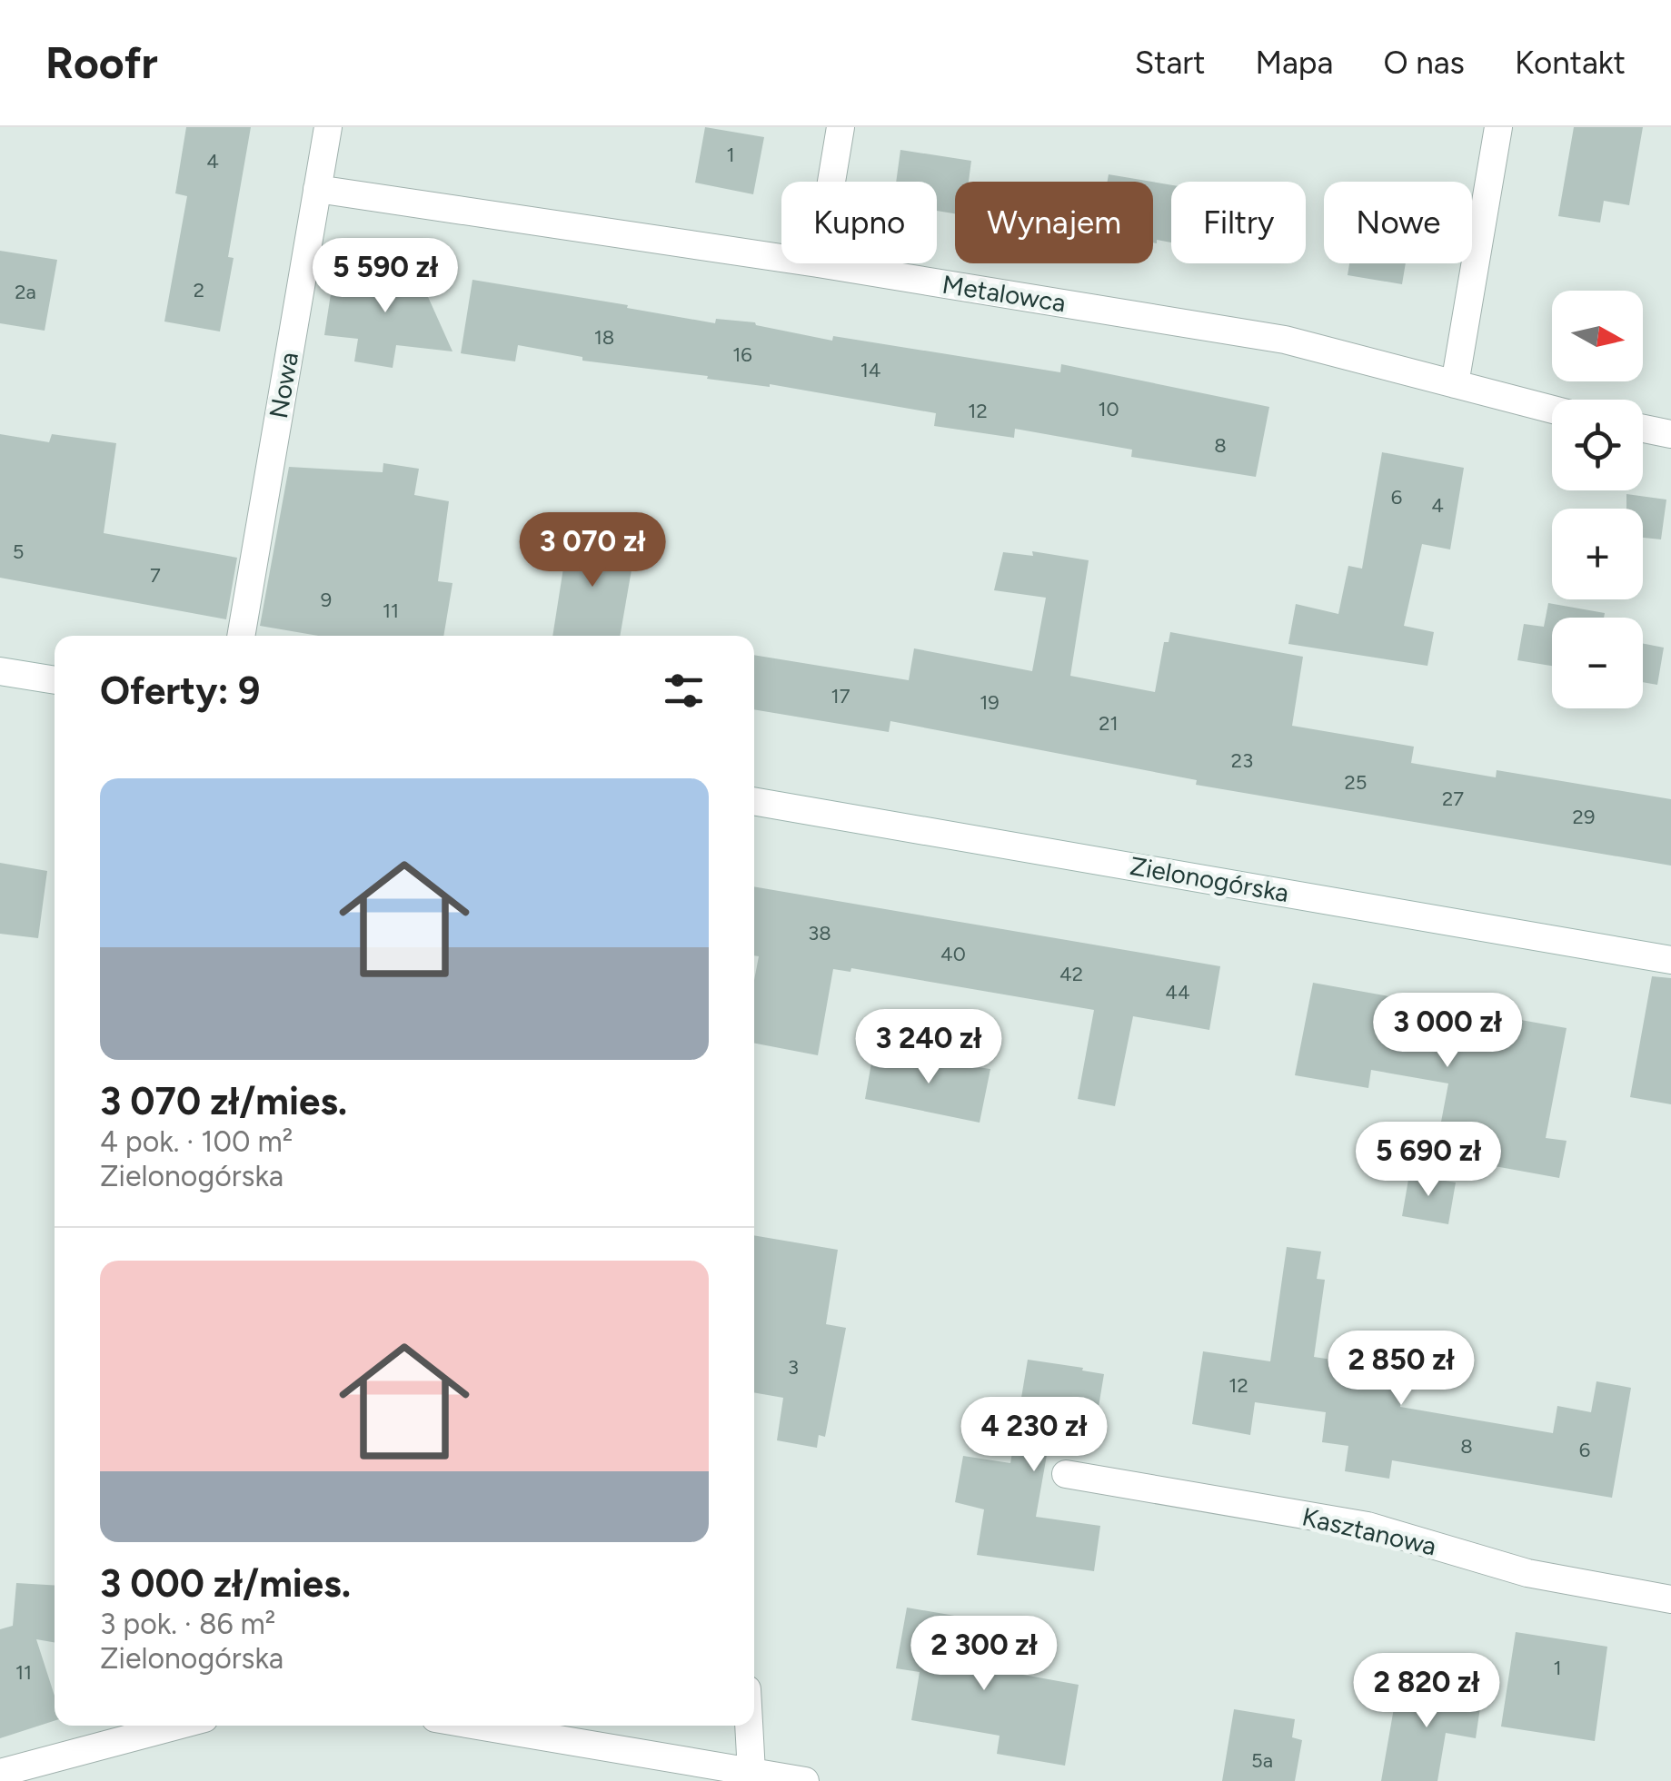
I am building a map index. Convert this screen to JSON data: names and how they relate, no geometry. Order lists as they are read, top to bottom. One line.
{"streets":{"street":["Metalowca","Nowa","Zielonogórska","Kasztanowa"]},"crossings":[["Metalowca","Nowa"]],"house_numbers":["1","4","2","2a","18","16","14","10","12","8","6","4","5","7","9","11","17","19","21","23","25","27","29","38","40","42","44","3","12","8","6","1","11","5a"],"north":"right","page":{"header":"Roofr","nav":["Start","Mapa","O nas","Kontakt"],"chip":["Kupno","Wynajem","Filtry","Nowe"],"price":["5 590 zł","3 070 zł","3 000 zł","3 240 zł","5 690 zł","2 850 zł","4 230 zł","2 300 zł","2 820 zł"],"map_buttons":["+","−"],"heading":"Oferty: 9","list":[{"name":"3 070 zł/mies.","note":"4 pok. · 100 m² · Zielonogórska"},{"name":"3 000 zł/mies.","note":"3 pok. · 86 m² · Zielonogórska"}]}}
